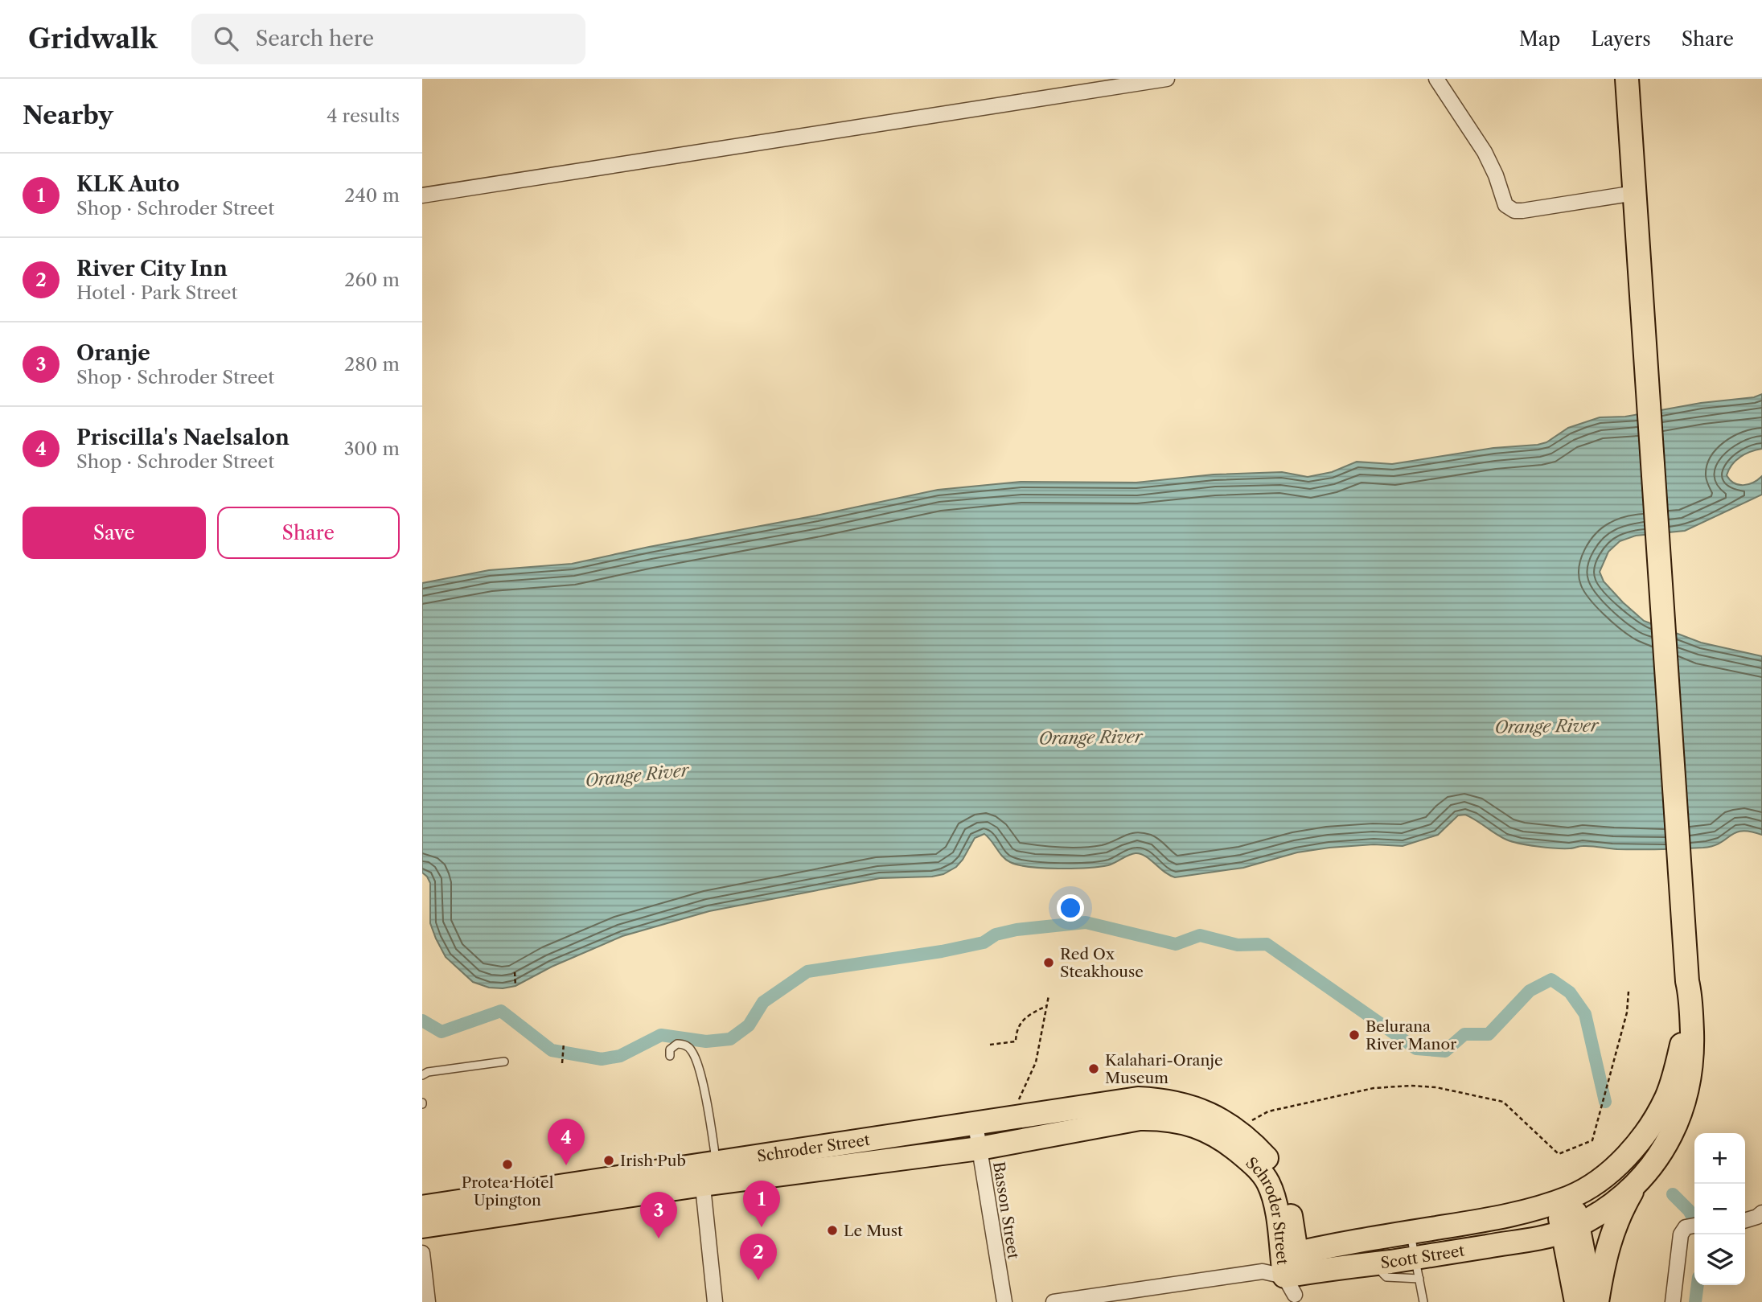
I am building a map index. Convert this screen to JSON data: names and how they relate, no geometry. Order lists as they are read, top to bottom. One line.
{"streets":{"highway":["Schroder Street","Scott Street"],"street":["Basson Street"]},"crossings":[["Schroder Street","Basson Street"],["Schroder Street","Scott Street"]],"water":["Orange River"],"places":["Red Ox Steakhouse","Belurana River Manor","Kalahari-Oranje Museum","Irish Pub","Protea Hotel Upington","Le Must"],"page":{"header":"Gridwalk","search":"Search here","nav":["Map","Layers","Share"],"heading":["Nearby","4 results"],"list":[{"mark":"1","name":"KLK Auto","note":"Shop · Schroder Street","value":"240 m"},{"mark":"2","name":"River City Inn","note":"Hotel · Park Street","value":"260 m"},{"mark":"3","name":"Oranje","note":"Shop · Schroder Street","value":"280 m"},{"mark":"4","name":"Priscilla's Naelsalon","note":"Shop · Schroder Street","value":"300 m"}],"buttons":["Save","Share"],"pins":["4","1","3","2"],"map_buttons":["+","−"]}}
